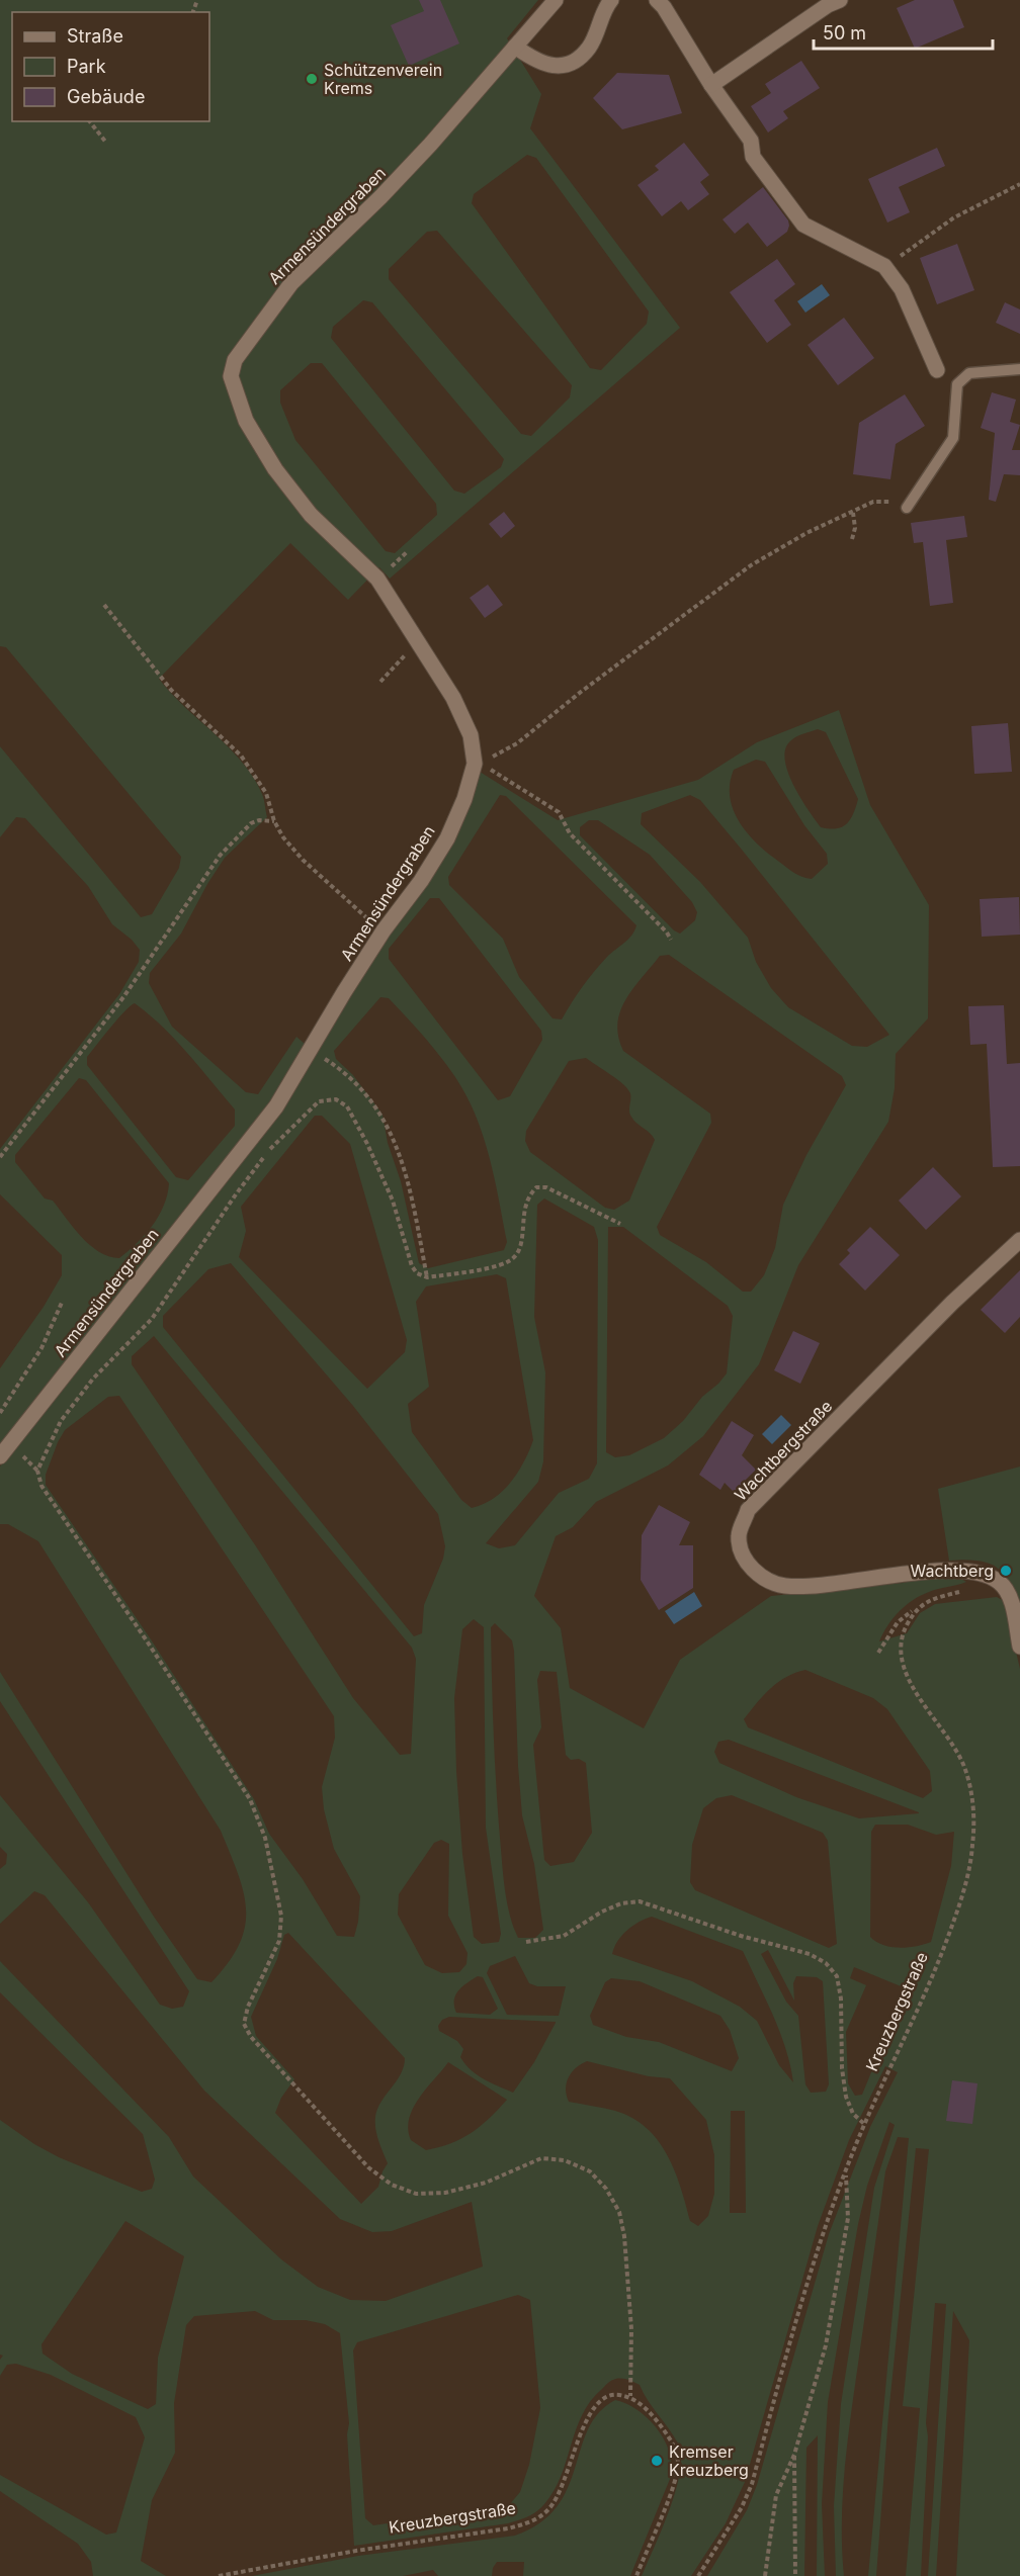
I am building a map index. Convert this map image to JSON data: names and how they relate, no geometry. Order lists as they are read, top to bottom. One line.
{"streets":{"street":["Armensündergraben","Wachtbergstraße"],"path":["Kreuzbergstraße"]},"places":["Schützenverein Krems","Wachtberg","Kremser Kreuzberg"],"legend":["Straße","Park","Gebäude"],"scale_bar":"50 m"}
